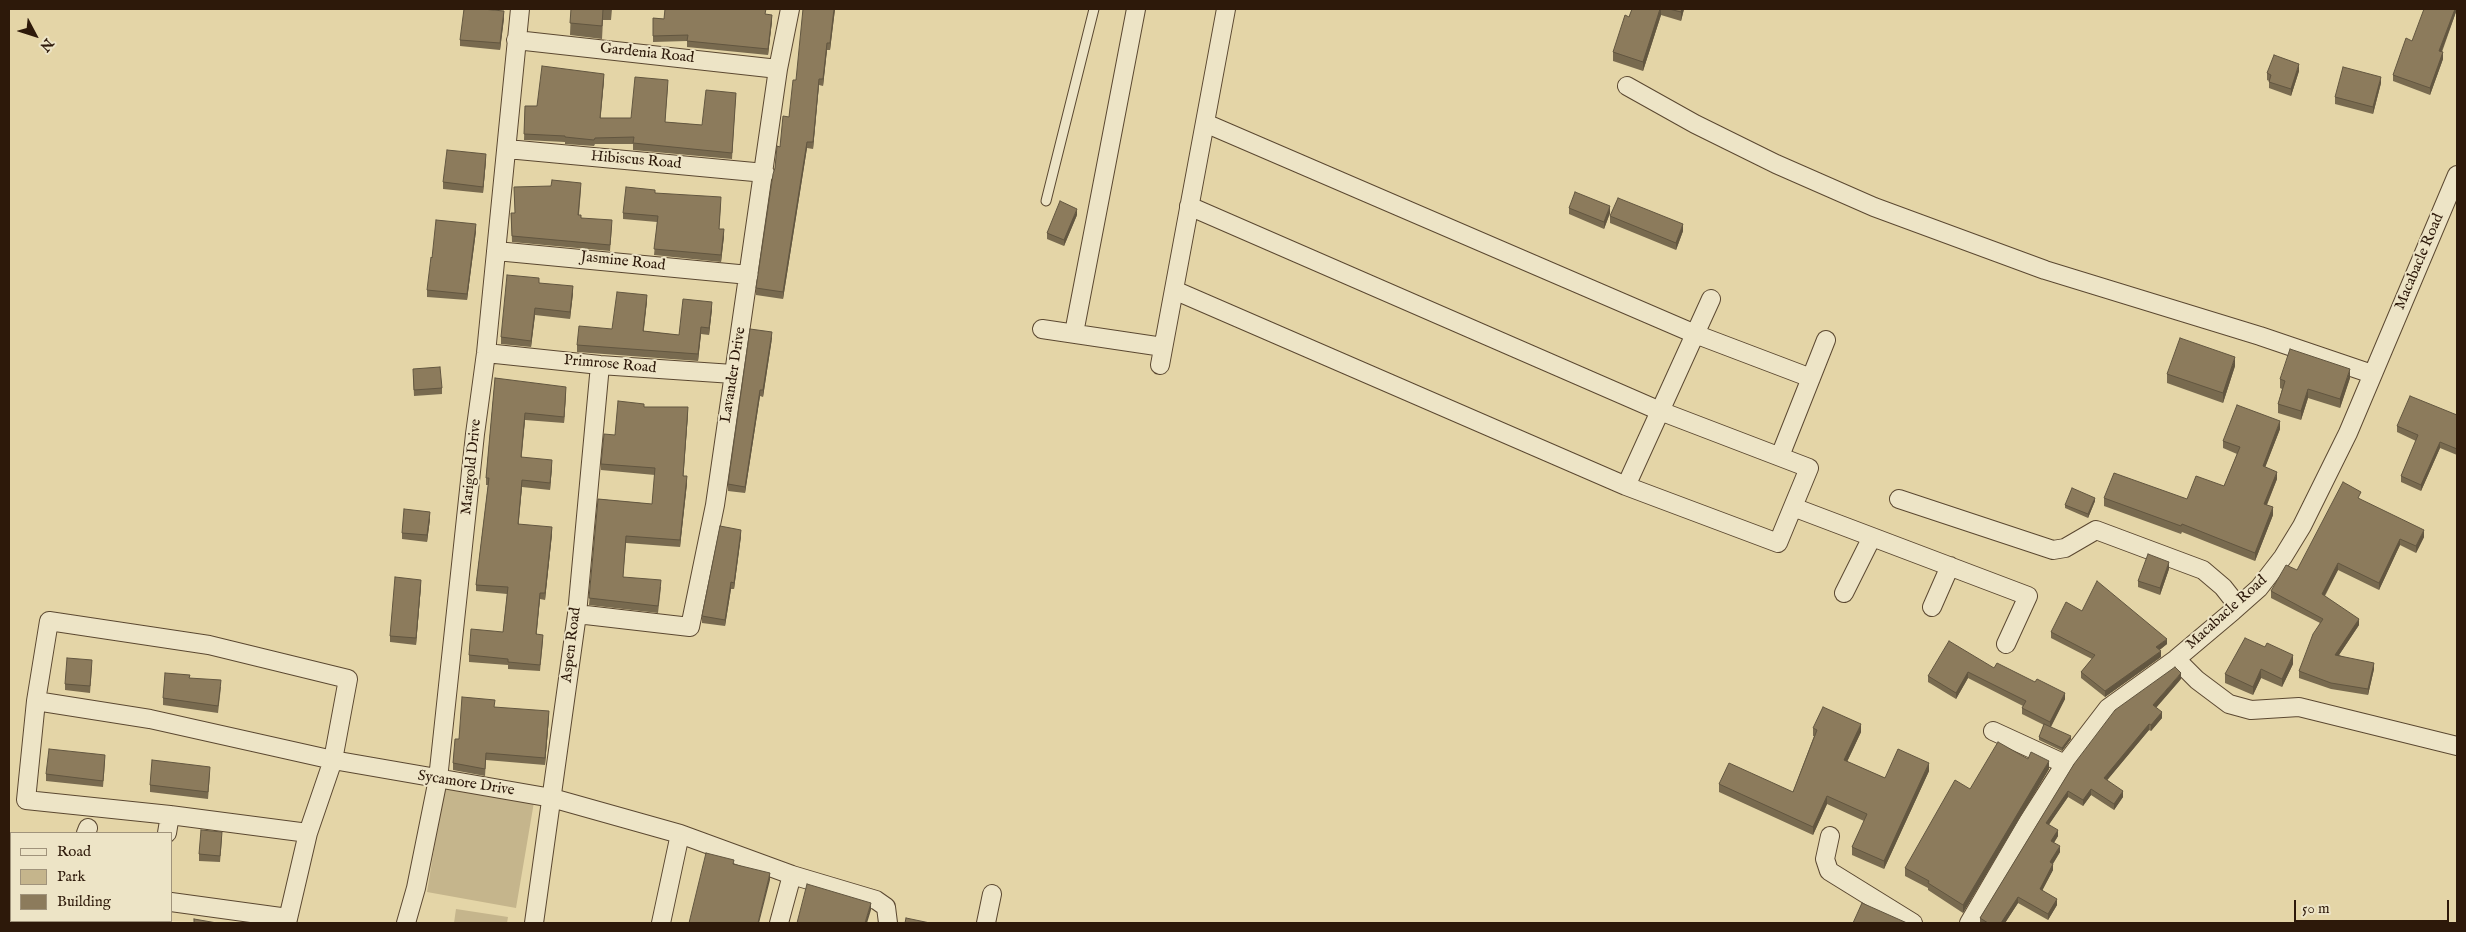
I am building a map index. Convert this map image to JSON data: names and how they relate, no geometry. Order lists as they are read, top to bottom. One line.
{"streets":{"street":["Gardenia Road","Hibiscus Road","Jasmine Road","Macabacle Road","Primrose Road","Lavander Drive","Marigold Drive","Aspen Road","Sycamore Drive"]},"crossings":[["Gardenia Road","Lavander Drive"],["Gardenia Road","Marigold Drive"],["Hibiscus Road","Lavander Drive"],["Hibiscus Road","Marigold Drive"],["Jasmine Road","Lavander Drive"],["Jasmine Road","Marigold Drive"],["Primrose Road","Lavander Drive"],["Primrose Road","Marigold Drive"],["Primrose Road","Aspen Road"],["Lavander Drive","Aspen Road"],["Marigold Drive","Sycamore Drive"],["Aspen Road","Sycamore Drive"]],"legend":["Road","Park","Building"],"scale_bar":"50 m","north":"bottom right"}
